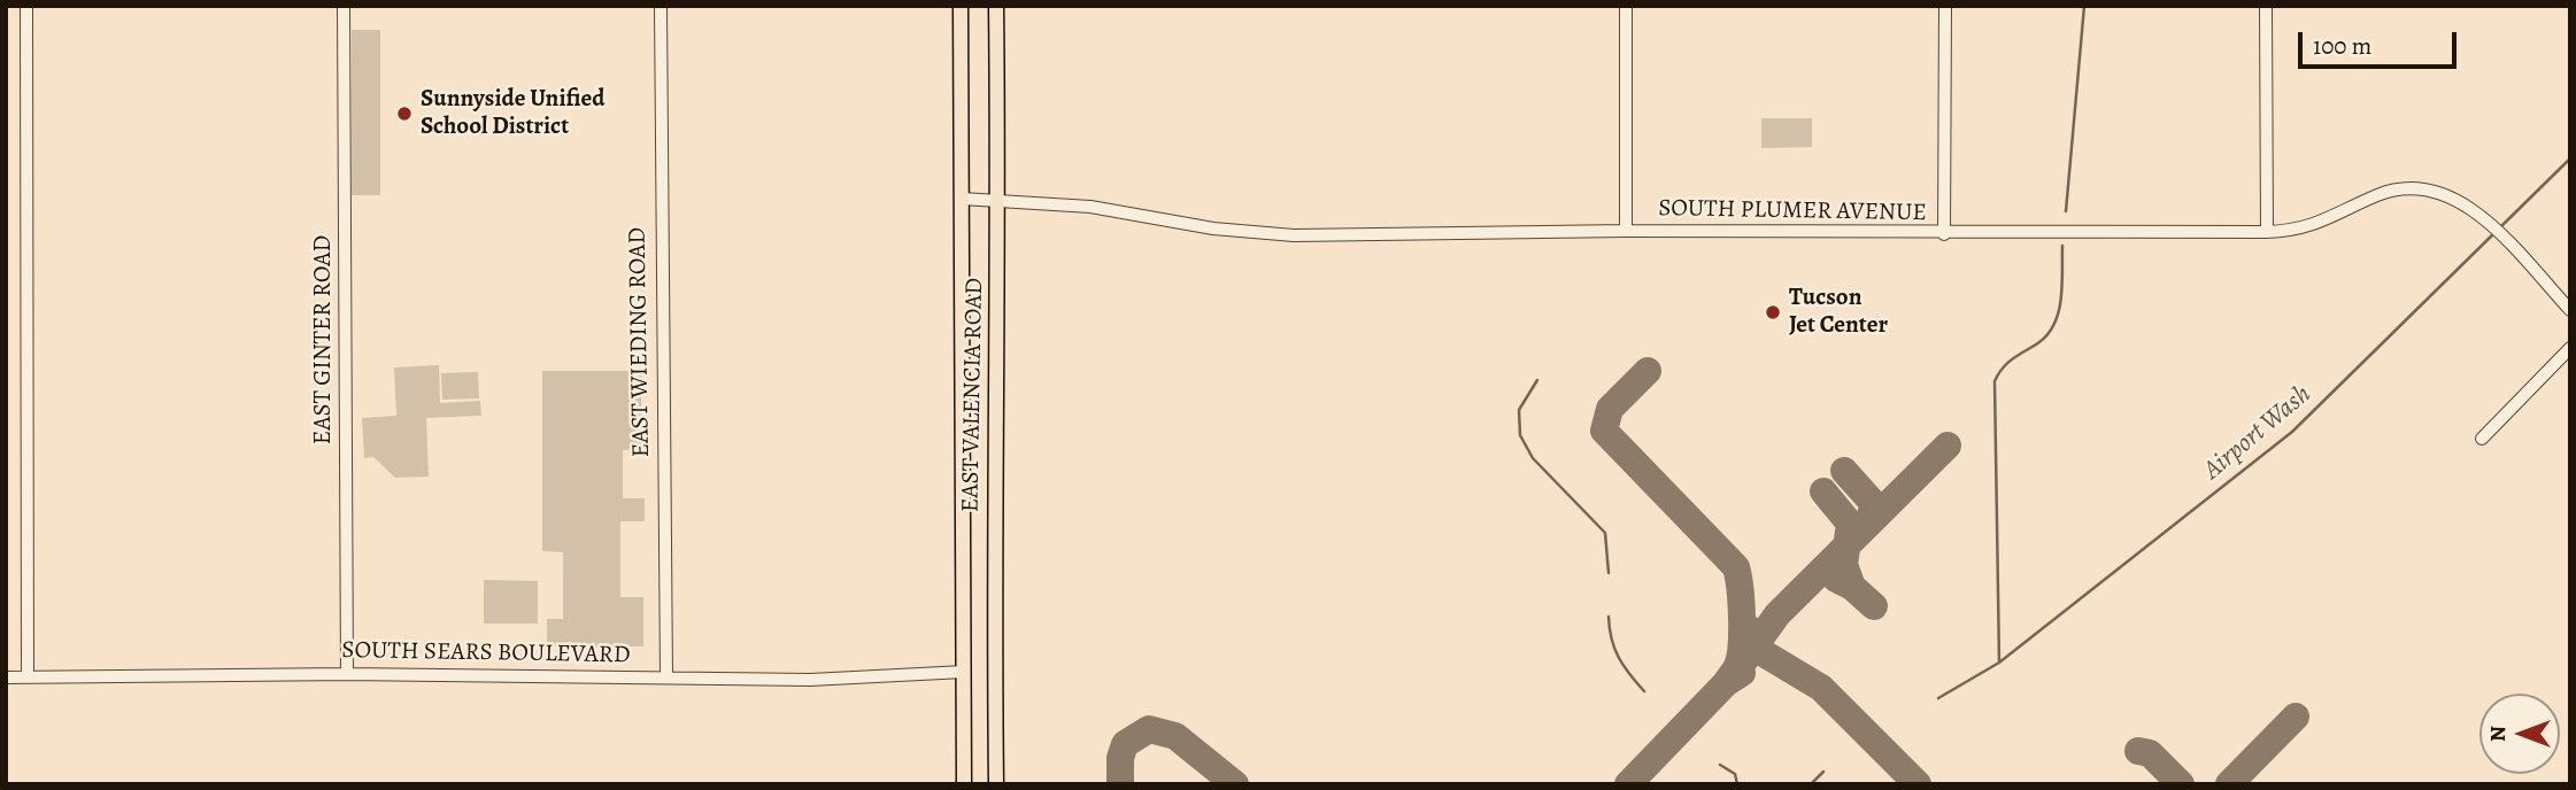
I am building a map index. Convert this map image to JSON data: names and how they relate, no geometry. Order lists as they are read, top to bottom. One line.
{"streets":{"main road":["EAST VALENCIA ROAD"],"street":["SOUTH PLUMER AVENUE","EAST GINTER ROAD","EAST WIEDING ROAD","SOUTH SEARS BOULEVARD"]},"crossings":[["SOUTH PLUMER AVENUE","EAST VALENCIA ROAD"],["EAST GINTER ROAD","SOUTH SEARS BOULEVARD"],["EAST WIEDING ROAD","SOUTH SEARS BOULEVARD"],["EAST VALENCIA ROAD","SOUTH SEARS BOULEVARD"]],"water":["Airport Wash"],"places":["Sunnyside Unified School District","Tucson Jet Center"],"scale_bar":"100 m","north":"left"}
